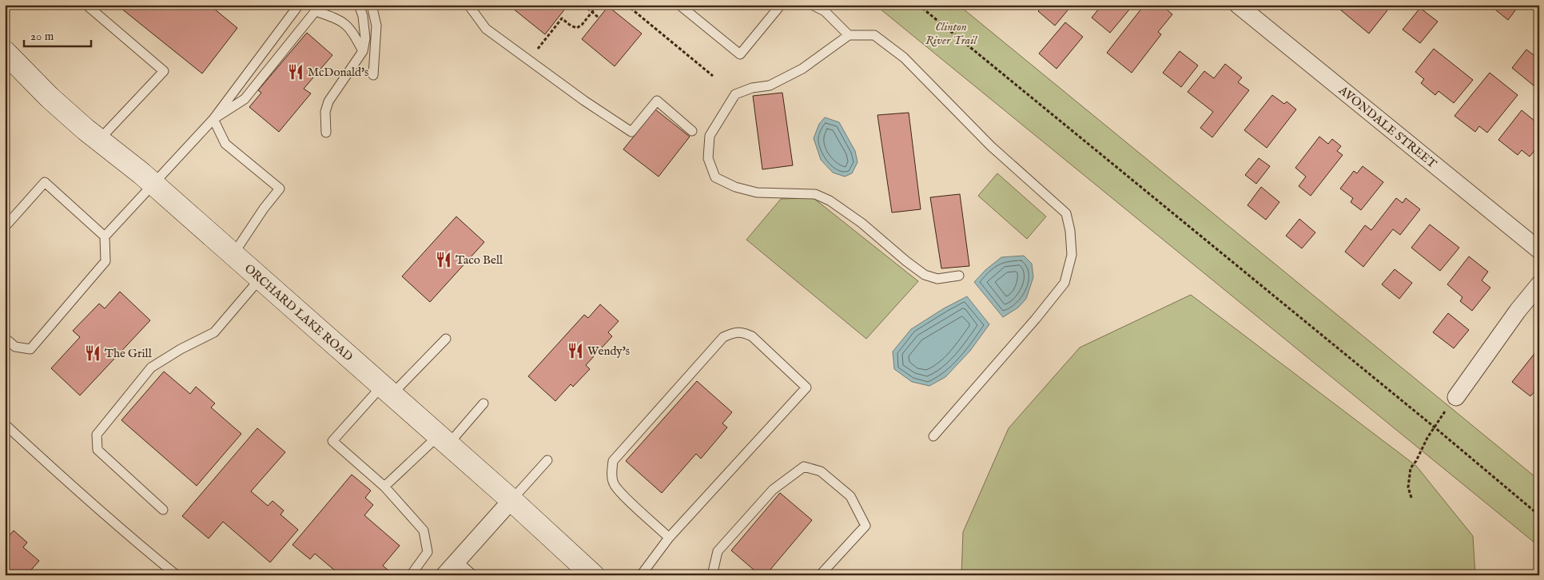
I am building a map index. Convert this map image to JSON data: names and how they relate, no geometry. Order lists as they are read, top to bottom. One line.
{"streets":{"main road":["ORCHARD LAKE ROAD"],"street":["AVONDALE STREET"]},"parks":["Clinton River Trail"],"places":{"restaurant":["McDonald's","Taco Bell","Wendy's","The Grill"]},"scale_bar":"20 m"}
